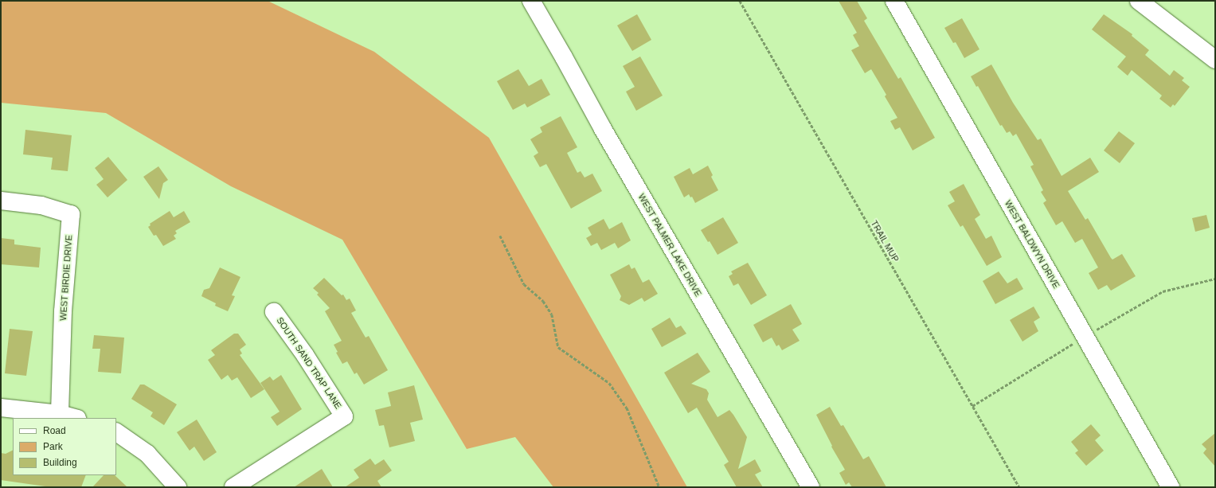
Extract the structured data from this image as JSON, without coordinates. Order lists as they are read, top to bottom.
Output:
{
  "streets": {
    "street": [
      "WEST BALDWYN DRIVE",
      "WEST PALMER LAKE DRIVE",
      "WEST BIRDIE DRIVE",
      "SOUTH SAND TRAP LANE"
    ],
    "path": ["TRAIL MUP"]
  },
  "legend": ["Road", "Park", "Building"]
}
